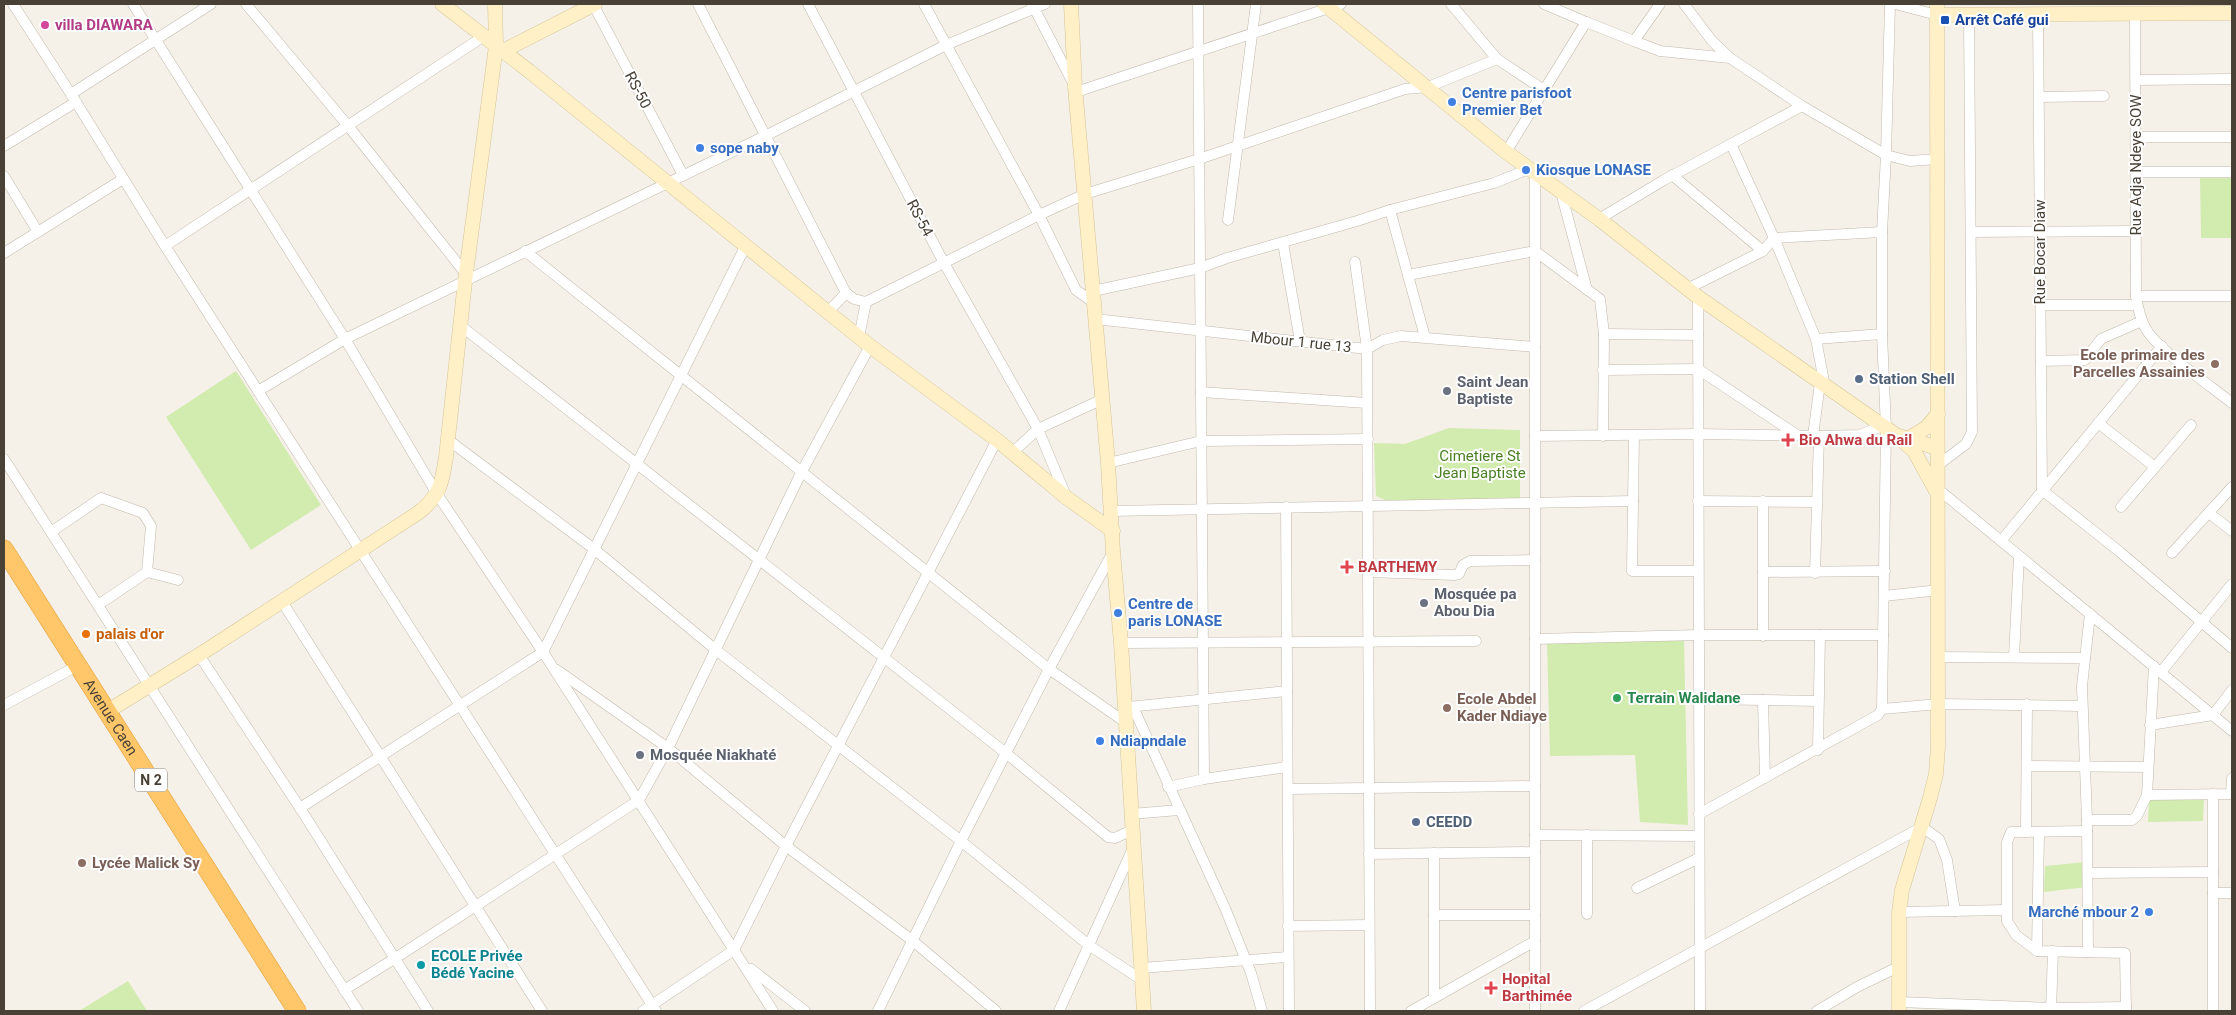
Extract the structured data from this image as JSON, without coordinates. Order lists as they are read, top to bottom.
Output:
{
  "streets": {
    "highway": ["Avenue Caen", "N 2"],
    "street": [
      "RS-50",
      "Rue Adja Ndeye SOW",
      "RS-54",
      "Rue Bocar Diaw",
      "Mbour 1 rue 13"
    ]
  },
  "parks": ["Cimetiere St Jean Baptiste"],
  "places": {
    "transit": ["Arrêt Café gui"],
    "other": [
      "villa DIAWARA",
      "Centre parisfoot Premier Bet",
      "sope naby",
      "Kiosque LONASE",
      "Ecole primaire des Parcelles Assainies",
      "Station Shell",
      "Saint Jean Baptiste",
      "Mosquée pa Abou Dia",
      "Centre de paris LONASE",
      "palais d'or",
      "Terrain Walidane",
      "Ecole Abdel Kader Ndiaye",
      "Ndiapndale",
      "Mosquée Niakhaté",
      "CEEDD",
      "Lycée Malick Sy",
      "Marché mbour 2",
      "ECOLE Privée Bédé Yacine"
    ],
    "health": ["Bio Ahwa du Rail", "BARTHEMY", "Hopital Barthimée"]
  }
}
